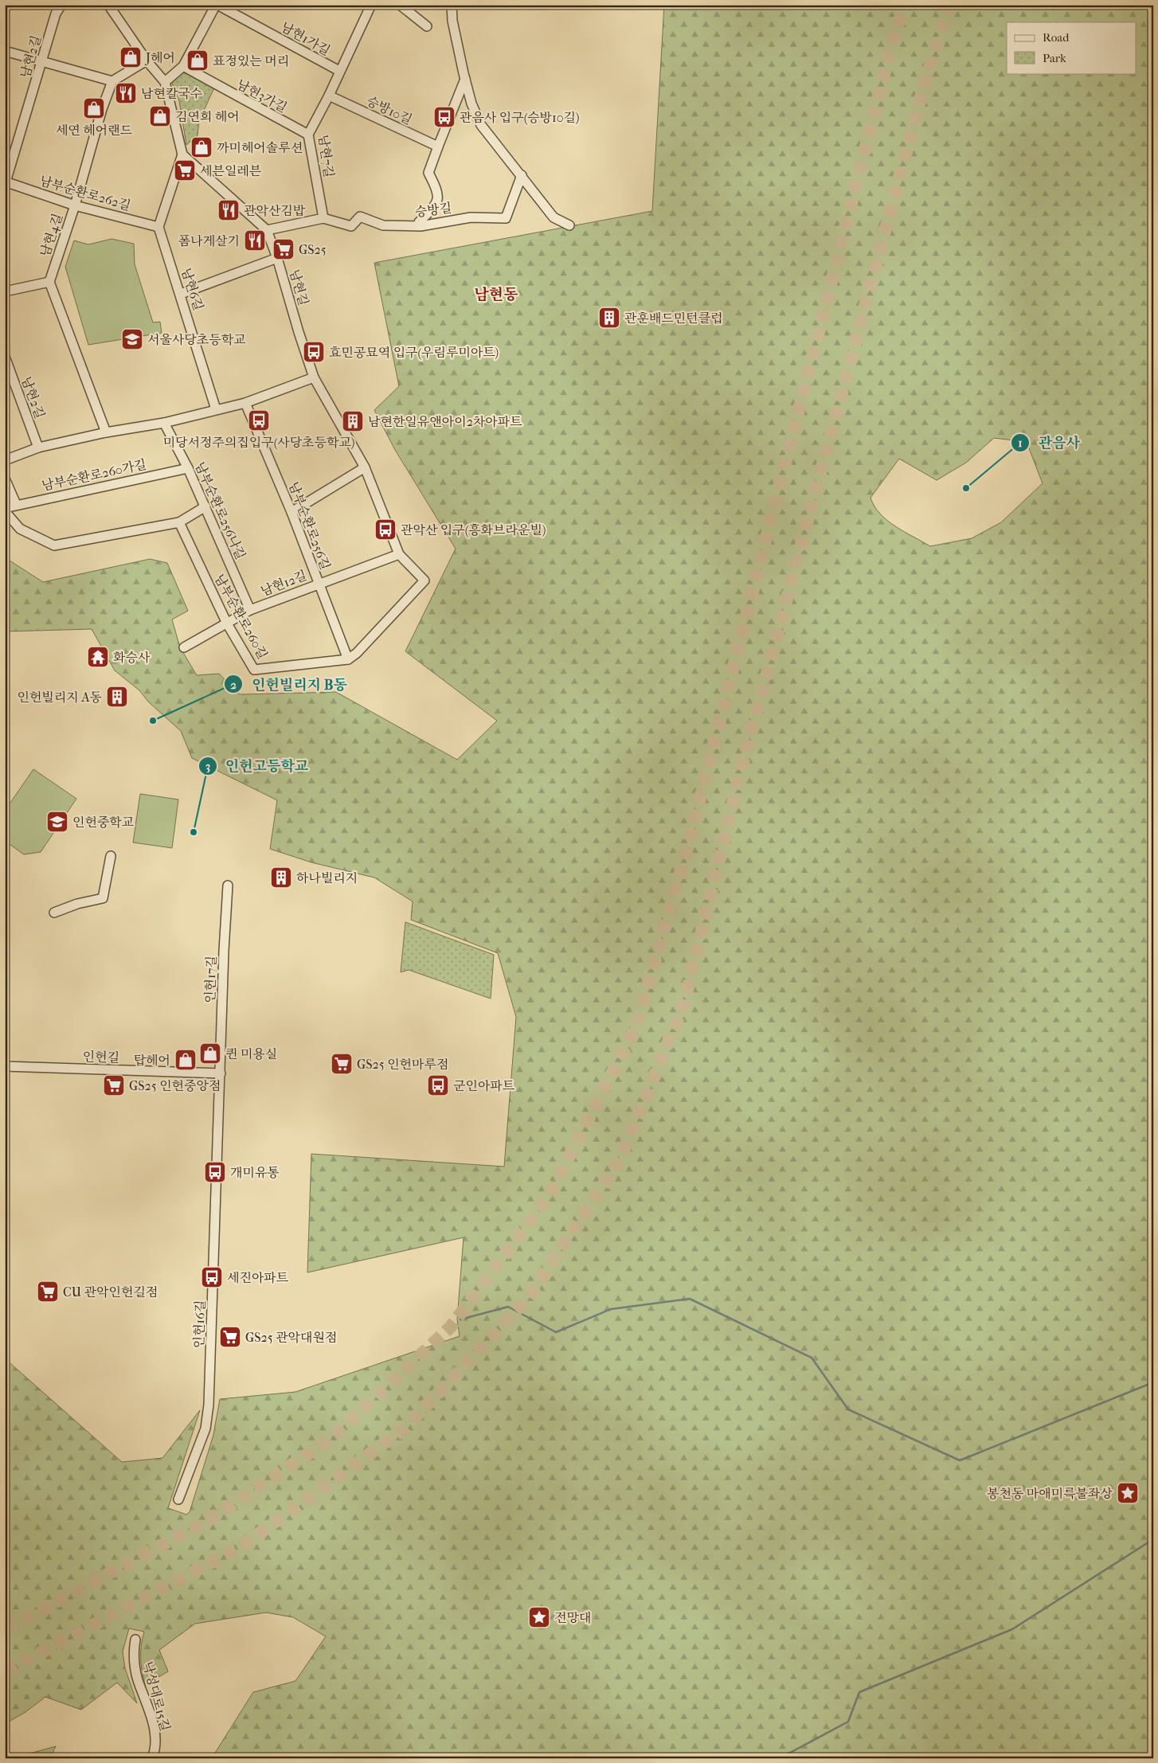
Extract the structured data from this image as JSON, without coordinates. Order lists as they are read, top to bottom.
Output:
{
  "streets": {
    "street": [
      "남현1가길",
      "남현2길",
      "남현3가길",
      "승방10길",
      "남현7길",
      "남부순환로262길",
      "승방길",
      "남현4길",
      "남현길",
      "남현6길",
      "남부순환로260가길",
      "남부순환로256나길",
      "남부순환로256길",
      "남현12길",
      "남부순환로260길",
      "인헌17길",
      "인헌길",
      "인헌16길",
      "낙성대로15길"
    ]
  },
  "crossings": [
    ["남현1가길", "남현7길"],
    ["남현2길", "남부순환로262길"],
    ["남현3가길", "남현7길"],
    ["승방10길", "남현7길"],
    ["남현7길", "승방길"],
    ["남부순환로262길", "남현4길"],
    ["남부순환로262길", "남현6길"],
    ["남현길", "남부순환로256길"],
    ["남현길", "남현12길"],
    ["남현길", "남부순환로260길"],
    ["남부순환로260가길", "남부순환로256나길"],
    ["남부순환로256나길", "남현12길"],
    ["남부순환로256길", "남현12길"],
    ["남부순환로256길", "남부순환로260길"],
    ["남현12길", "남부순환로260길"],
    ["인헌17길", "인헌길"],
    ["인헌17길", "인헌16길"],
    ["인헌길", "인헌16길"]
  ],
  "districts": ["남현동"],
  "places": {
    "shop": [
      "J헤어",
      "표정있는 머리",
      "세연 헤어랜드",
      "김연희 헤어",
      "까미헤어솔루션",
      "퀸 미용실",
      "탑헤어"
    ],
    "restaurant": ["남현칼국수", "관악산김밥", "폼나게살기"],
    "bus stop": [
      "관음사 입구(승방10길)",
      "효민공묘역 입구(우림루미아트)",
      "미당서정주의집입구(사당초등학교)",
      "관악산 입구(흥화브라운빌)",
      "군인아파트",
      "개미유통",
      "세진아파트"
    ],
    "supermarket": [
      "세븐일레븐",
      "GS25",
      "GS25 인헌마루점",
      "GS25 인헌중앙점",
      "CU 관악인헌길점",
      "GS25 관악대원점"
    ],
    "building": [
      "관훈배드민턴클럽",
      "남현한일유앤아이2차아파트",
      "인헌빌리지 A동",
      "하나빌리지"
    ],
    "school or university": ["서울사당초등학교", "인헌중학교"],
    "other": ["관음사", "인헌빌리지 B동", "인헌고등학교"],
    "temple": ["화승사"],
    "place": ["봉천동 마애미륵불좌상", "전망대"]
  },
  "legend": ["Road", "Park"]
}
